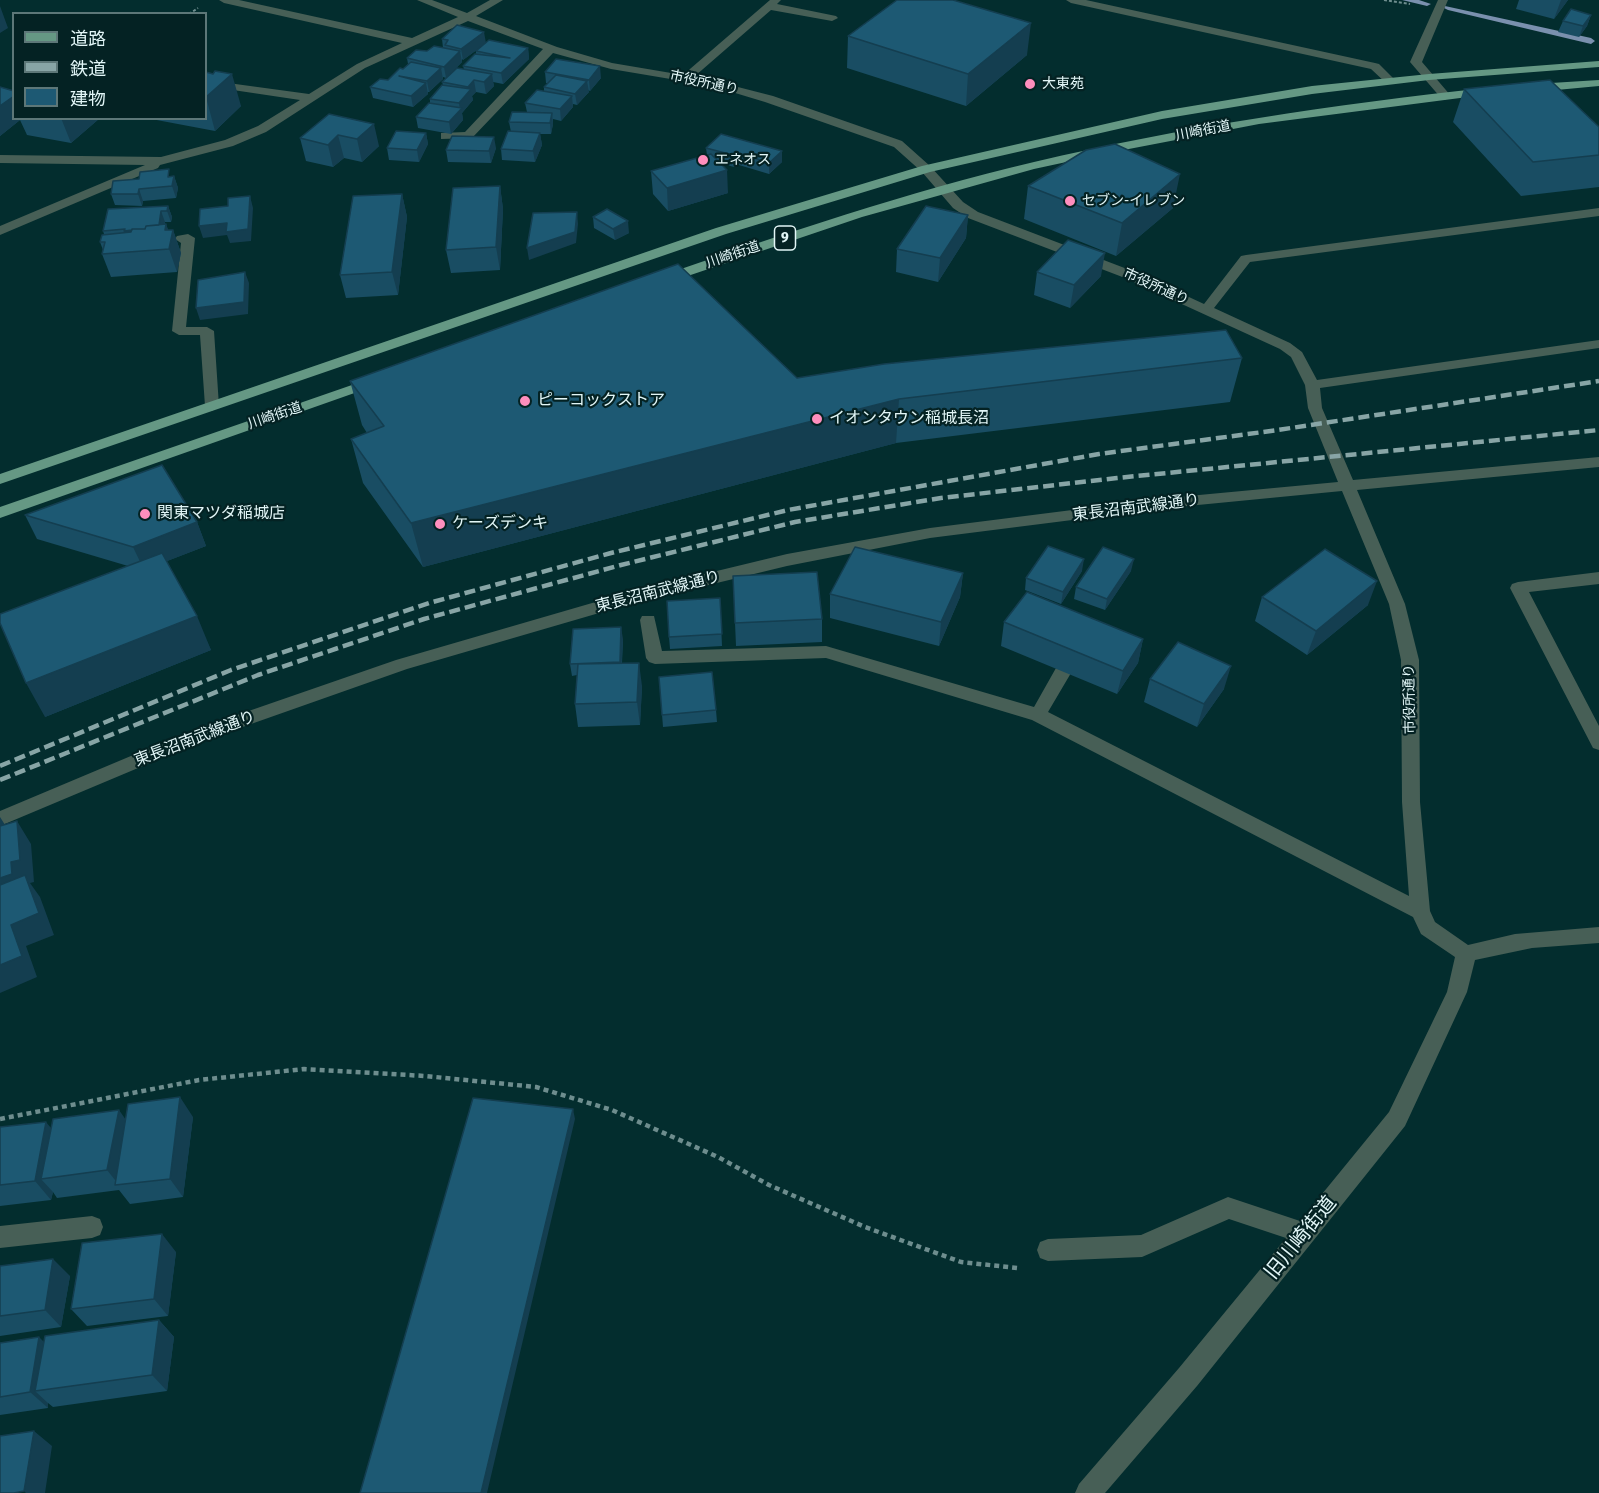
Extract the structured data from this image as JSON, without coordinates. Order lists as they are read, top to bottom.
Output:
{
  "streets": {
    "main road": ["川崎街道", "9"],
    "street": ["市役所通り", "東長沼南武線通り", "旧川崎街道"]
  },
  "crossings": [
    ["市役所通り", "川崎街道"],
    ["市役所通り", "東長沼南武線通り"]
  ],
  "places": [
    "大東苑",
    "エネオス",
    "セブン-イレブン",
    "ピーコックストア",
    "イオンタウン稲城長沼",
    "関東マツダ稲城店",
    "ケーズデンキ"
  ],
  "legend": ["道路", "鉄道", "建物"]
}
